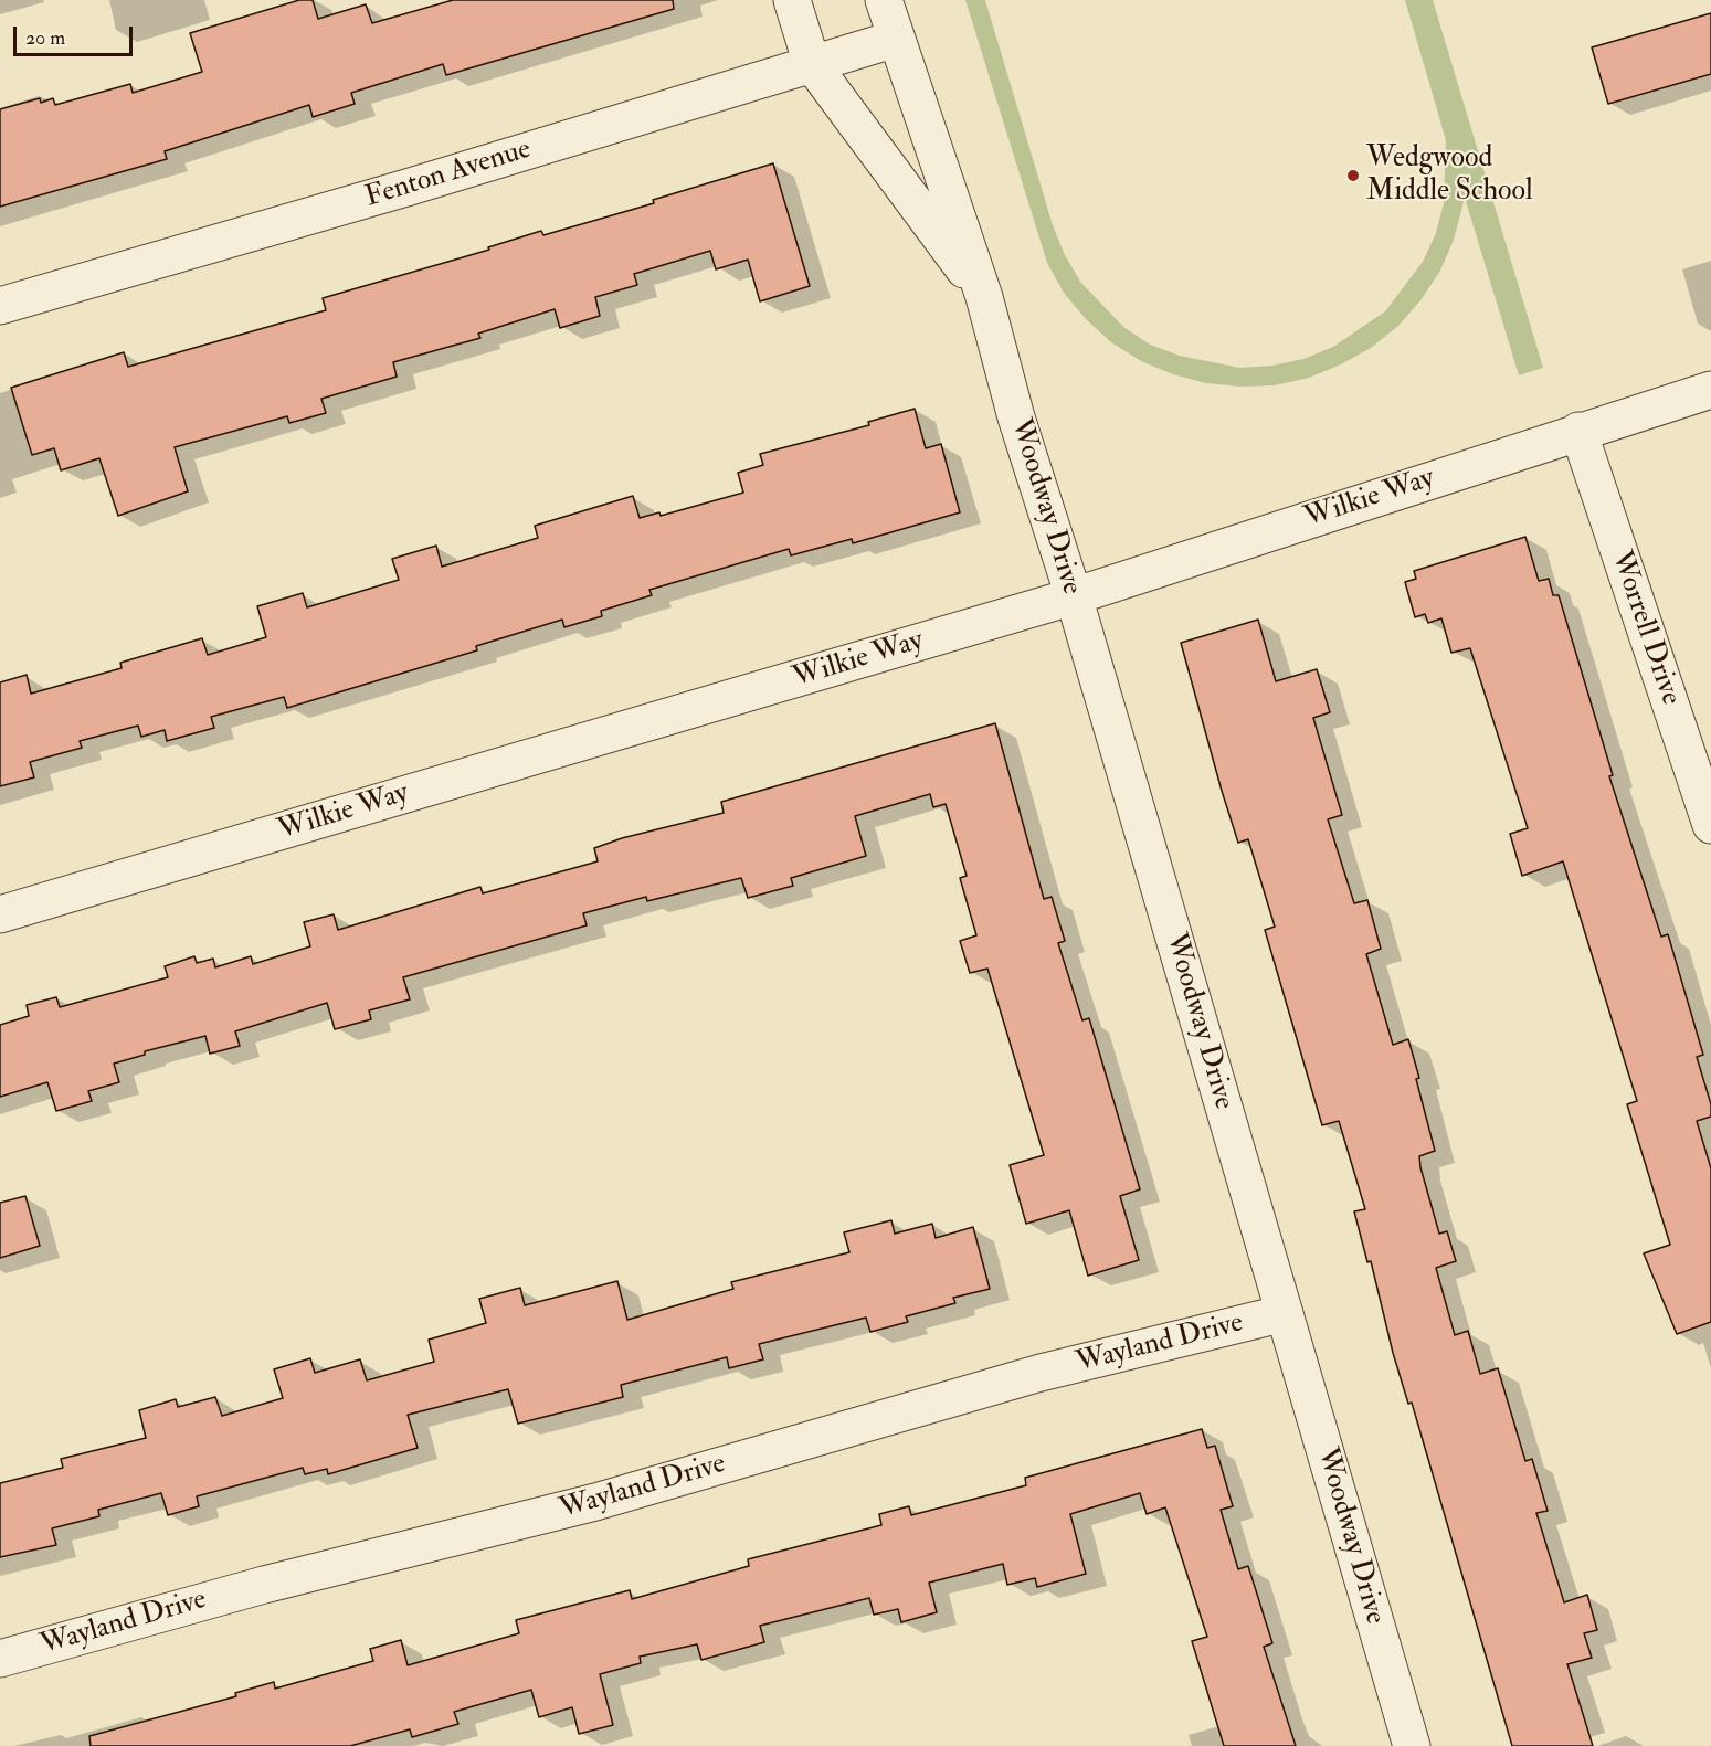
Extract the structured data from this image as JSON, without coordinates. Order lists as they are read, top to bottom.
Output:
{
  "streets": {
    "street": [
      "Fenton Avenue",
      "Wilkie Way",
      "Woodway Drive",
      "Worrell Drive",
      "Wayland Drive"
    ]
  },
  "crossings": [
    ["Fenton Avenue", "Woodway Drive"],
    ["Wilkie Way", "Woodway Drive"],
    ["Wilkie Way", "Worrell Drive"],
    ["Woodway Drive", "Wayland Drive"]
  ],
  "places": ["Wedgwood Middle School"],
  "scale_bar": "20 m"
}
